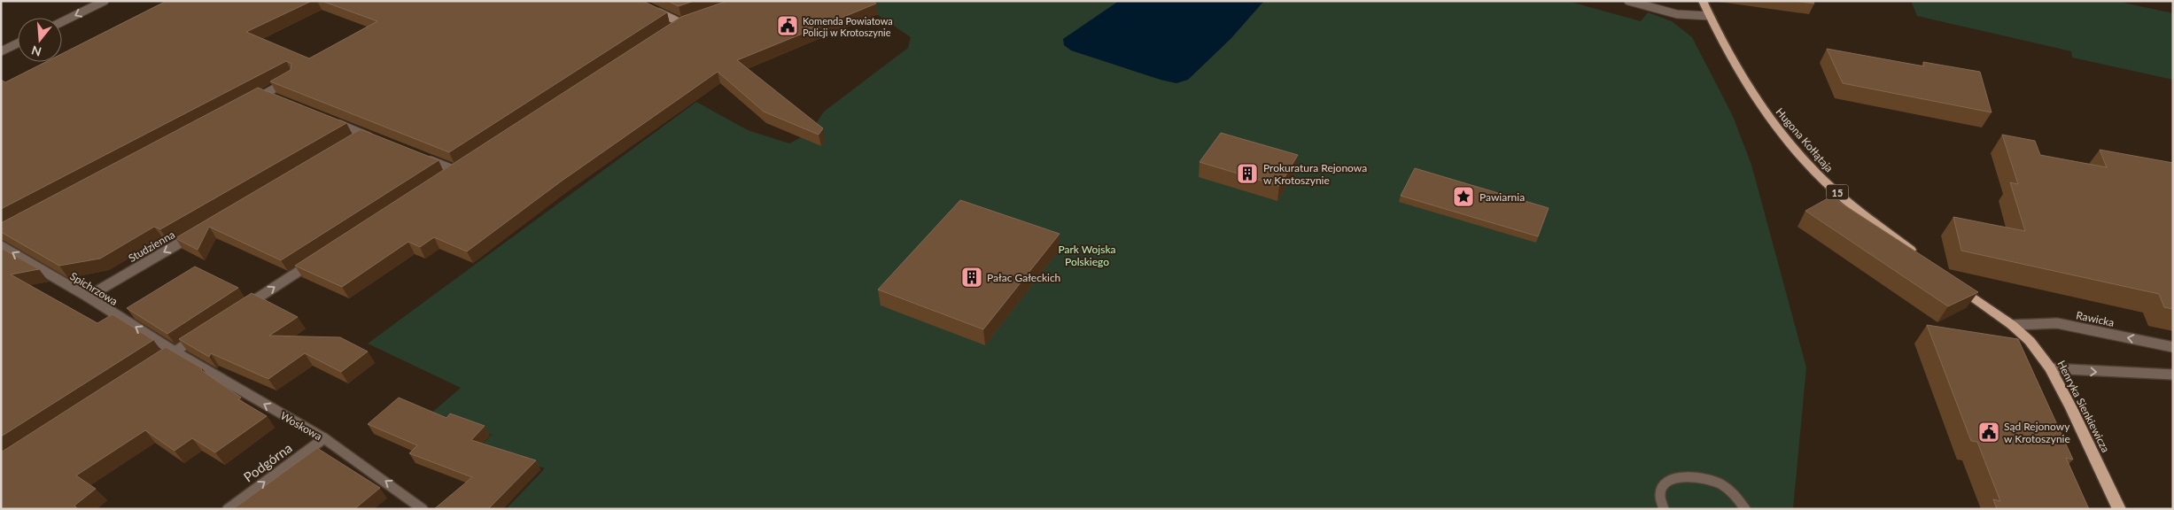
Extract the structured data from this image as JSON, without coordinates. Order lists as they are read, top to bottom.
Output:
{
  "streets": {
    "main road": ["Hugona Kołłątaja", "15", "Henryka Sienkiewicza"],
    "street": [
      "Studzienna",
      "Spichrzowa",
      "Rawicka",
      "Woskowa",
      "Podgórna"
    ]
  },
  "crossings": [
    ["Studzienna", "Spichrzowa"],
    ["Spichrzowa", "Woskowa"],
    ["Rawicka", "Henryka Sienkiewicza"],
    ["Woskowa", "Podgórna"]
  ],
  "one_way": [
    "Studzienna",
    "Spichrzowa",
    "Woskowa",
    "Podgórna"
  ],
  "parks": ["Park Wojska Polskiego"],
  "places": {
    "public building": ["Komenda Powiatowa Policji w Krotoszynie", "Sąd Rejonowy w Krotoszynie"],
    "building": ["Prokuratura Rejonowa w Krotoszynie", "Pałac Gałeckich"],
    "place": ["Pawiarnia"]
  },
  "north": "bottom"
}
